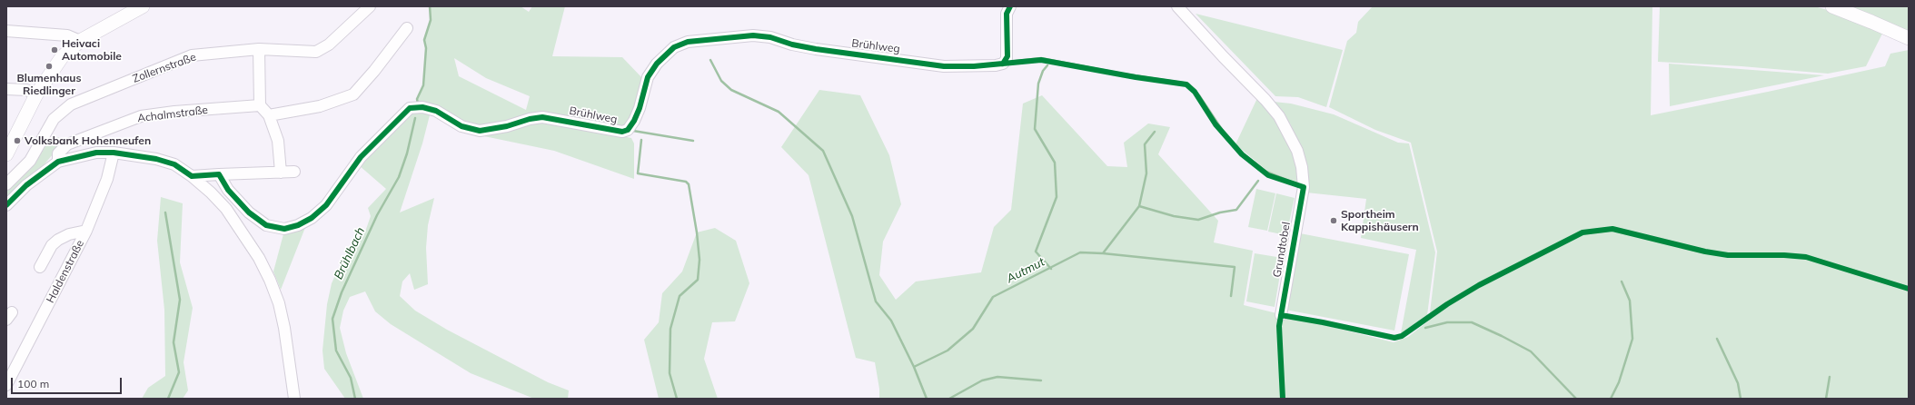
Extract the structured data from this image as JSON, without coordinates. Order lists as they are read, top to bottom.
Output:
{
  "streets": {
    "street": [
      "Brühlweg",
      "Zollernstraße",
      "Achalmstraße",
      "Grundtobel",
      "Haldenstraße"
    ]
  },
  "water": ["Brühlbach", "Autmut"],
  "places": [
    "Heivaci Automobile",
    "Blumenhaus Riedlinger",
    "Volksbank Hohenneufen",
    "Sportheim Kappishäusern"
  ],
  "scale_bar": "100 m"
}
